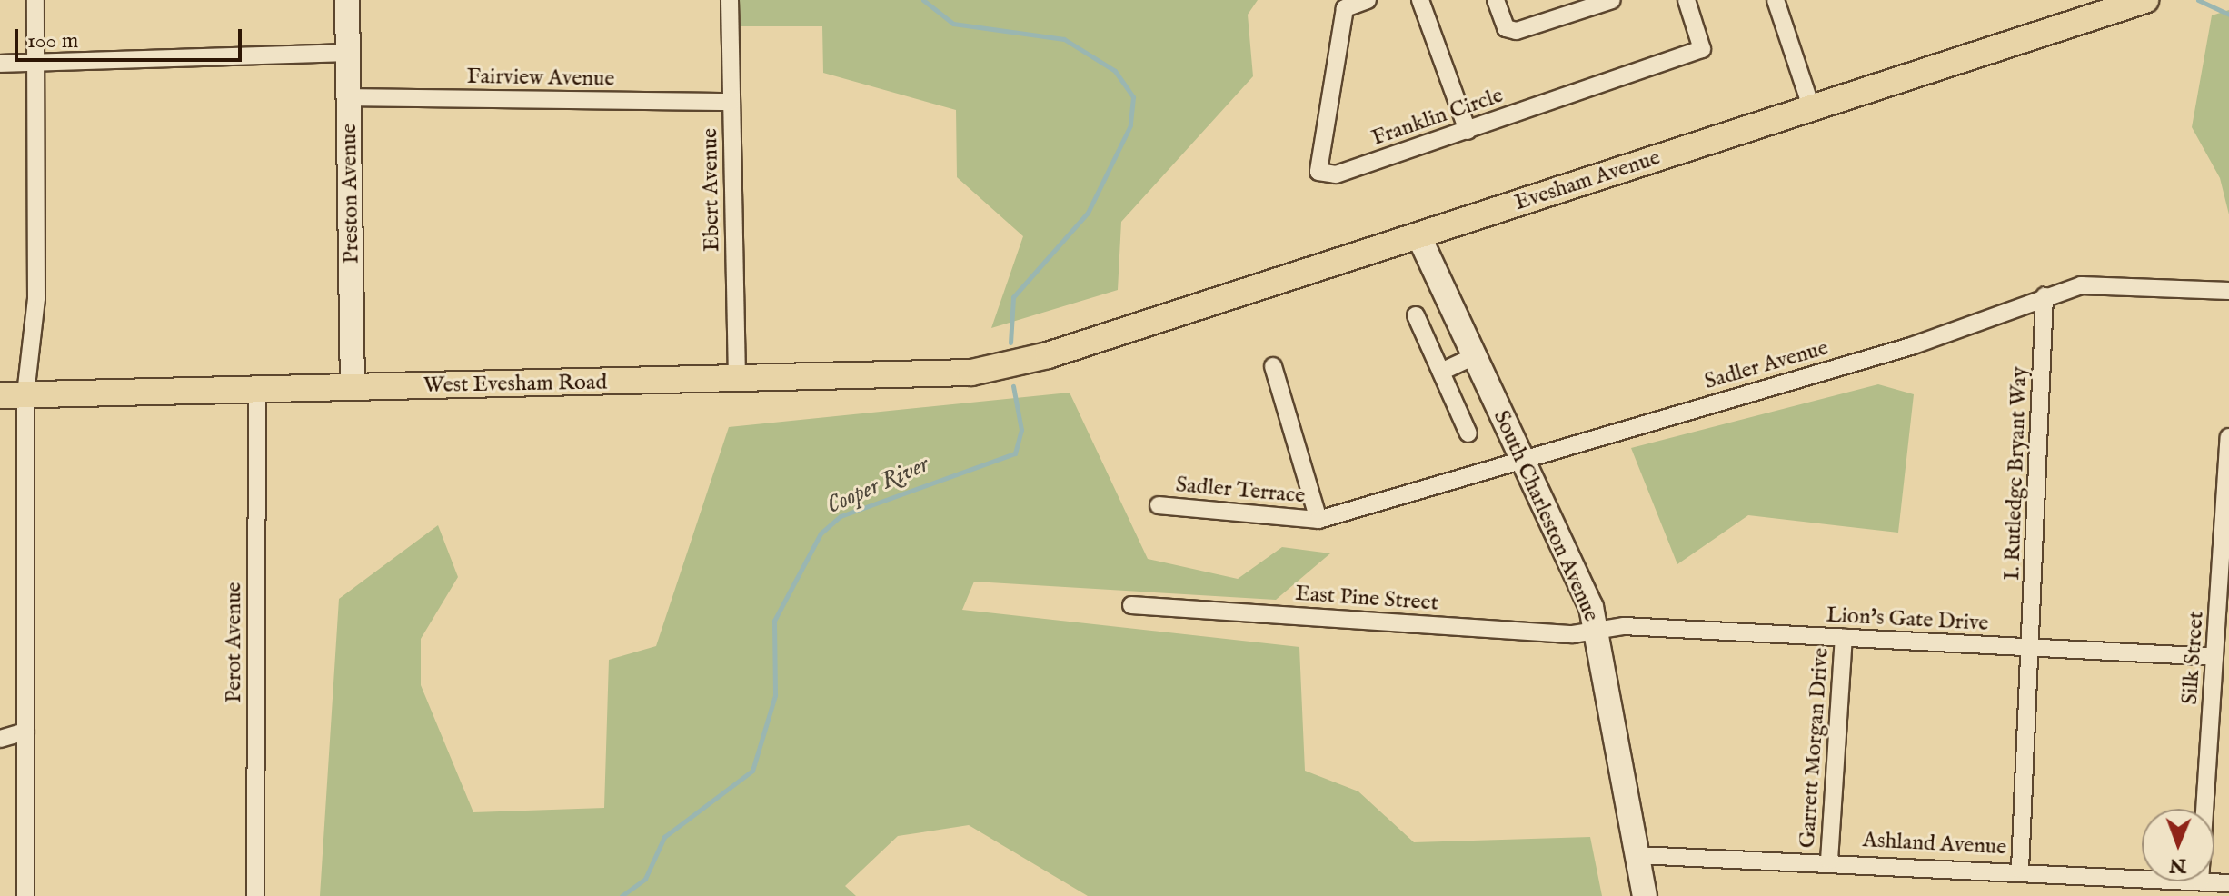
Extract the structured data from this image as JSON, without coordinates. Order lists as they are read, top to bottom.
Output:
{
  "streets": {
    "main road": ["Evesham Avenue", "West Evesham Road"],
    "street": [
      "Fairview Avenue",
      "Franklin Circle",
      "Ebert Avenue",
      "Preston Avenue",
      "Sadler Avenue",
      "I. Rutledge Bryant Way",
      "Sadler Terrace",
      "South Charleston Avenue",
      "East Pine Street",
      "Lion's Gate Drive",
      "Perot Avenue",
      "Silk Street",
      "Garrett Morgan Drive",
      "Ashland Avenue"
    ]
  },
  "crossings": [
    ["Fairview Avenue", "Ebert Avenue"],
    ["Fairview Avenue", "Preston Avenue"],
    ["Evesham Avenue", "West Evesham Road"],
    ["Evesham Avenue", "South Charleston Avenue"],
    ["Ebert Avenue", "West Evesham Road"],
    ["Preston Avenue", "West Evesham Road"],
    ["Sadler Avenue", "I. Rutledge Bryant Way"],
    ["Sadler Avenue", "Sadler Terrace"],
    ["Sadler Avenue", "South Charleston Avenue"],
    ["West Evesham Road", "Perot Avenue"],
    ["I. Rutledge Bryant Way", "Lion's Gate Drive"],
    ["I. Rutledge Bryant Way", "Ashland Avenue"],
    ["South Charleston Avenue", "East Pine Street"],
    ["South Charleston Avenue", "Lion's Gate Drive"],
    ["South Charleston Avenue", "Ashland Avenue"],
    ["East Pine Street", "Lion's Gate Drive"],
    ["Lion's Gate Drive", "Silk Street"],
    ["Lion's Gate Drive", "Garrett Morgan Drive"],
    ["Garrett Morgan Drive", "Ashland Avenue"]
  ],
  "water": ["Cooper River"],
  "scale_bar": "100 m",
  "north": "bottom"
}
